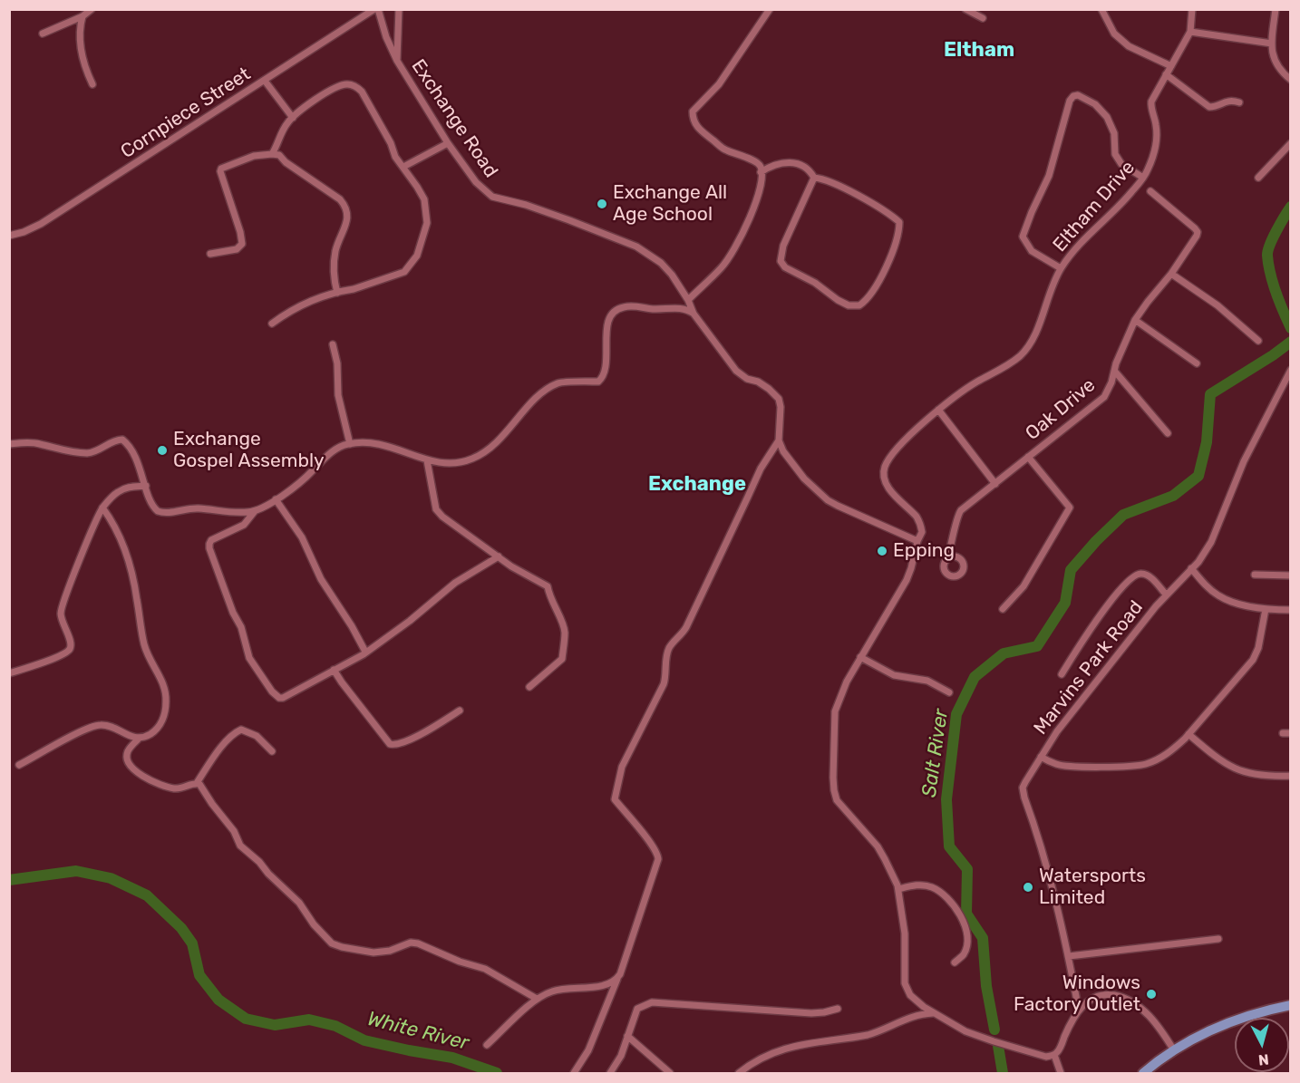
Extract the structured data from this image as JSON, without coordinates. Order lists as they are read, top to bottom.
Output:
{
  "streets": {
    "street": [
      "Cornpiece Street",
      "Exchange Road",
      "Eltham Drive",
      "Oak Drive",
      "Marvins Park Road"
    ]
  },
  "crossings": [
    ["Cornpiece Street", "Exchange Road"]
  ],
  "districts": ["Eltham", "Exchange"],
  "water": ["Salt River", "White River"],
  "places": [
    "Exchange All Age School",
    "Exchange Gospel Assembly",
    "Epping",
    "Watersports Limited",
    "Windows Factory Outlet"
  ],
  "north": "bottom"
}
